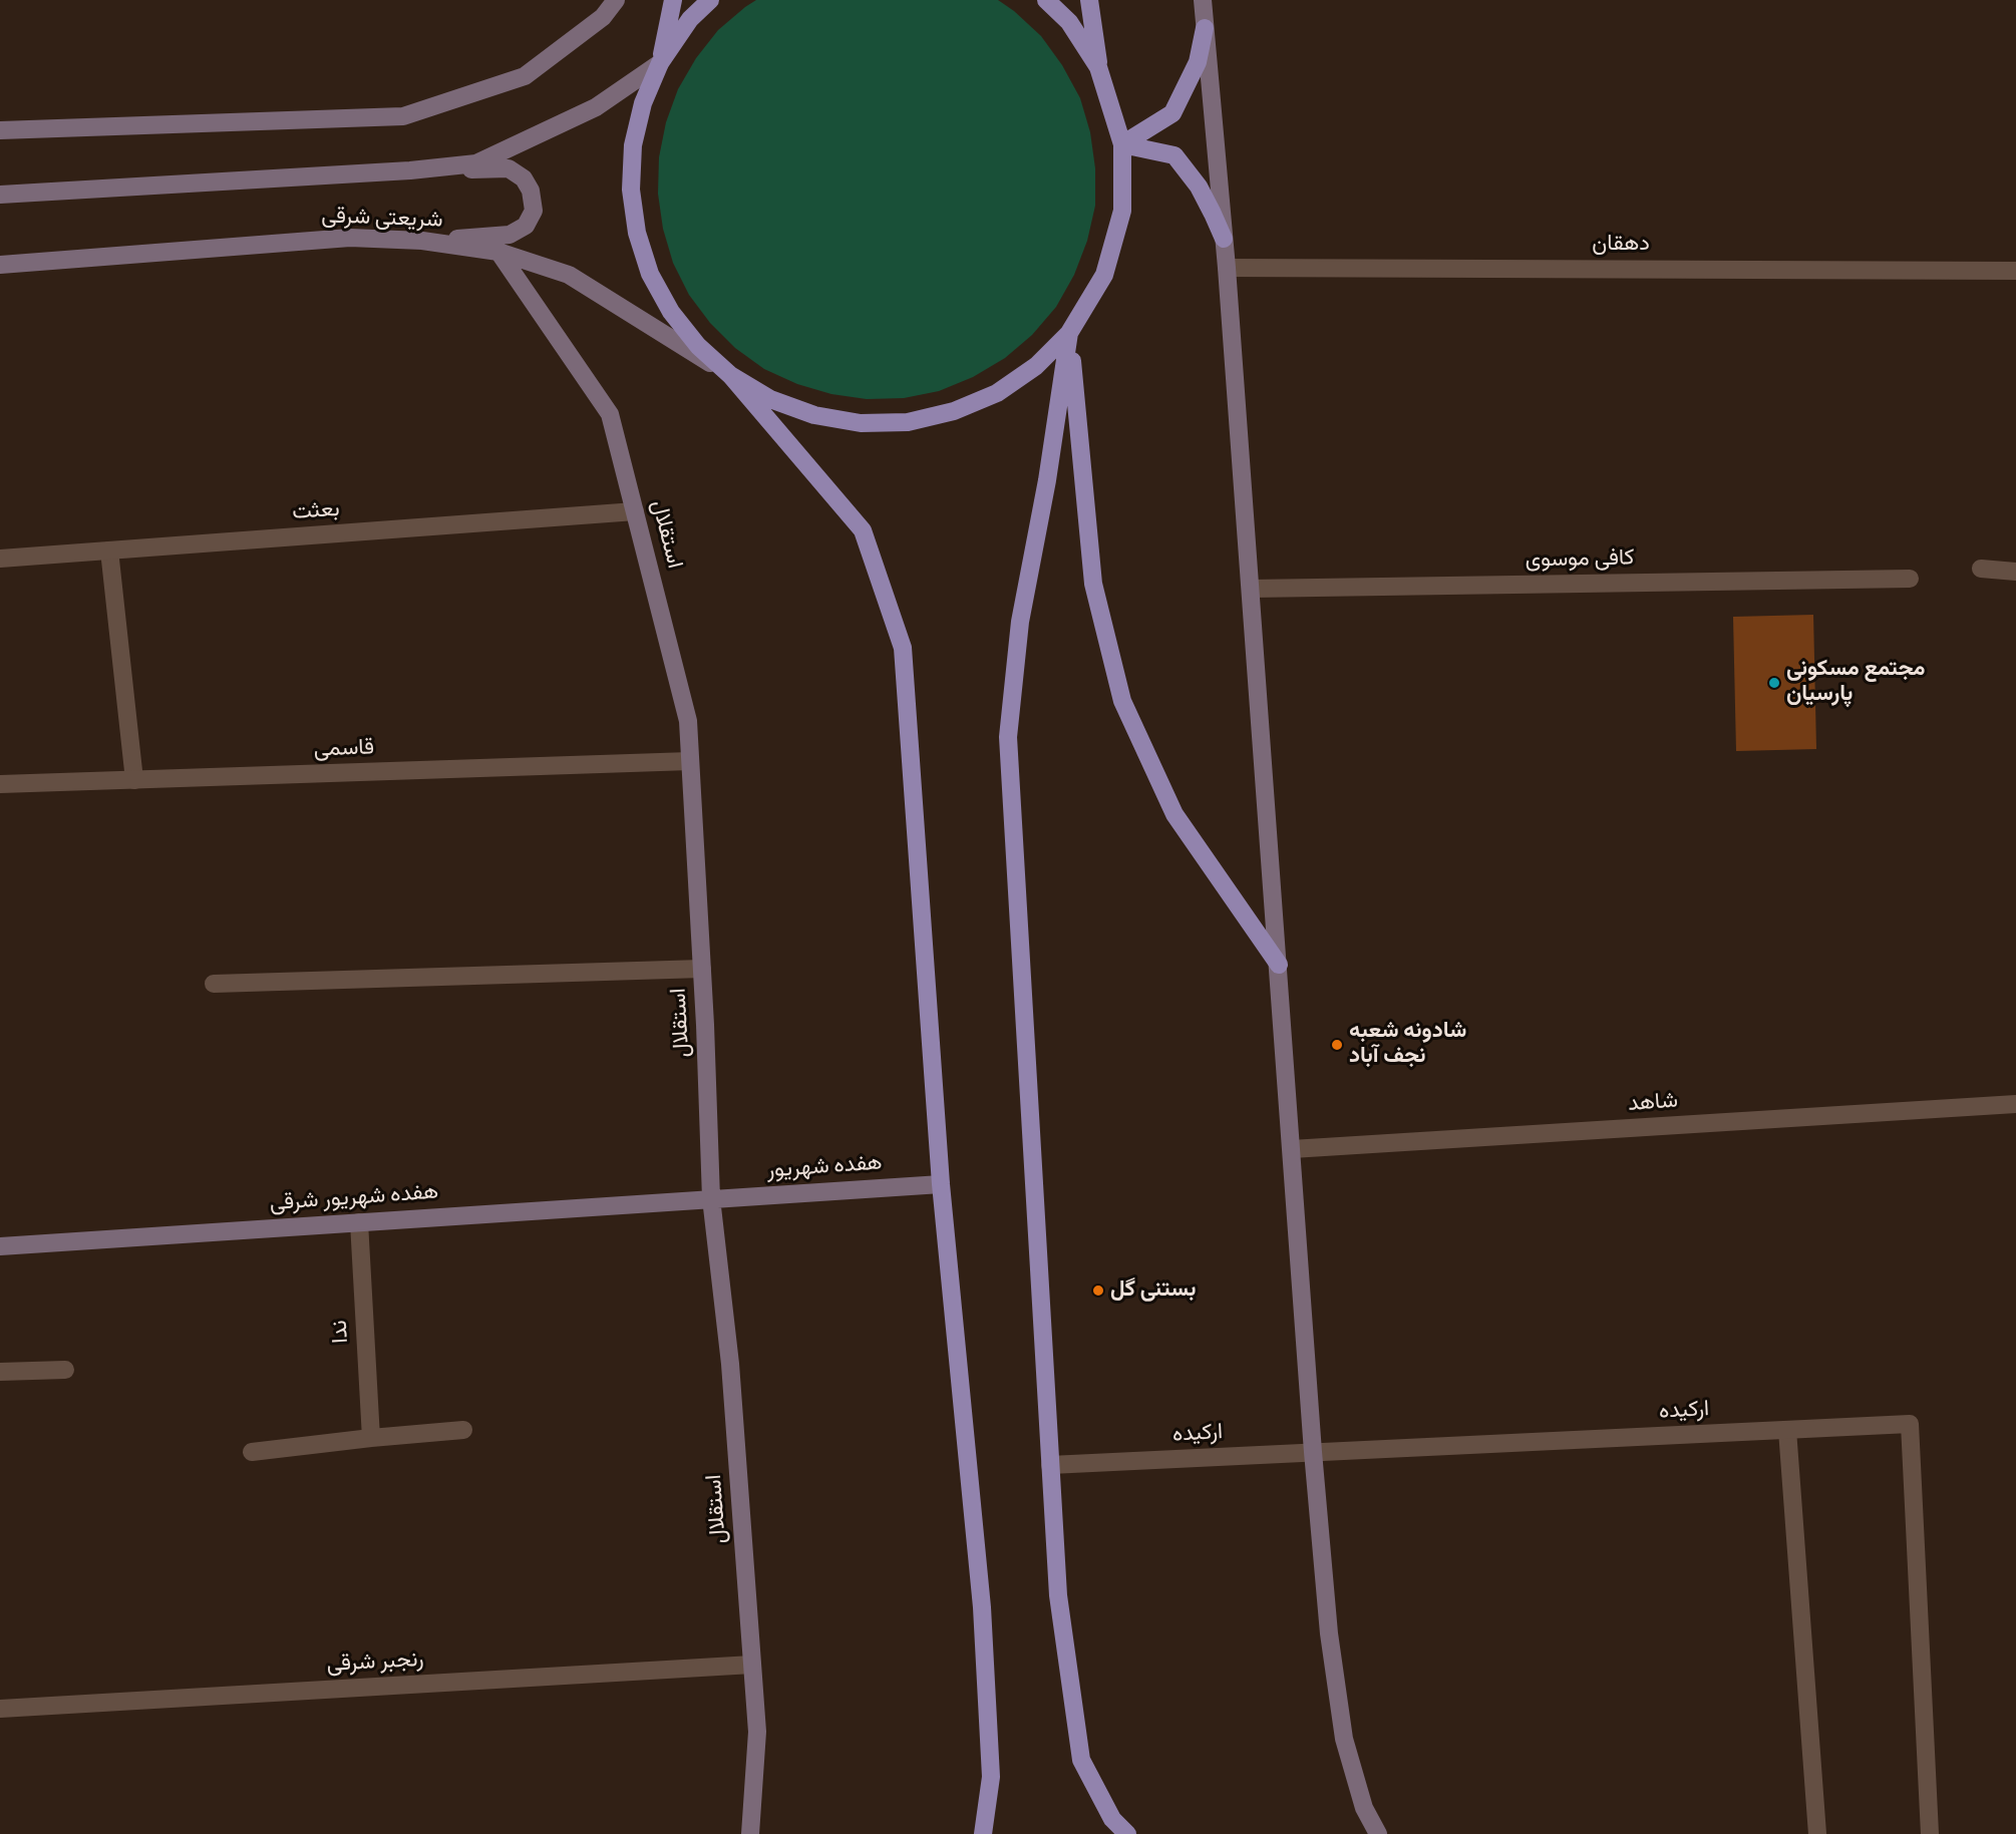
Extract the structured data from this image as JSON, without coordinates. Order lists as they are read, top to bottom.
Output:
{
  "streets": {
    "street": [
      "شریعتی شرقی",
      "دهقان",
      "بعثت",
      "استقلال",
      "کافی موسوی",
      "قاسمی",
      "شاهد",
      "هفده شهریور",
      "هفده شهریور شرقی",
      "ندا",
      "ارکیده",
      "رنجبر شرقی"
    ]
  },
  "crossings": [
    ["شریعتی شرقی", "استقلال"],
    ["بعثت", "استقلال"],
    ["استقلال", "قاسمی"],
    ["استقلال", "هفده شهریور"],
    ["استقلال", "هفده شهریور شرقی"],
    ["استقلال", "رنجبر شرقی"],
    ["هفده شهریور", "هفده شهریور شرقی"],
    ["هفده شهریور شرقی", "ندا"]
  ],
  "places": ["مجتمع مسکونی پارسیان", "شادونه شعبه نجف آباد", "بستنی گل"]
}
